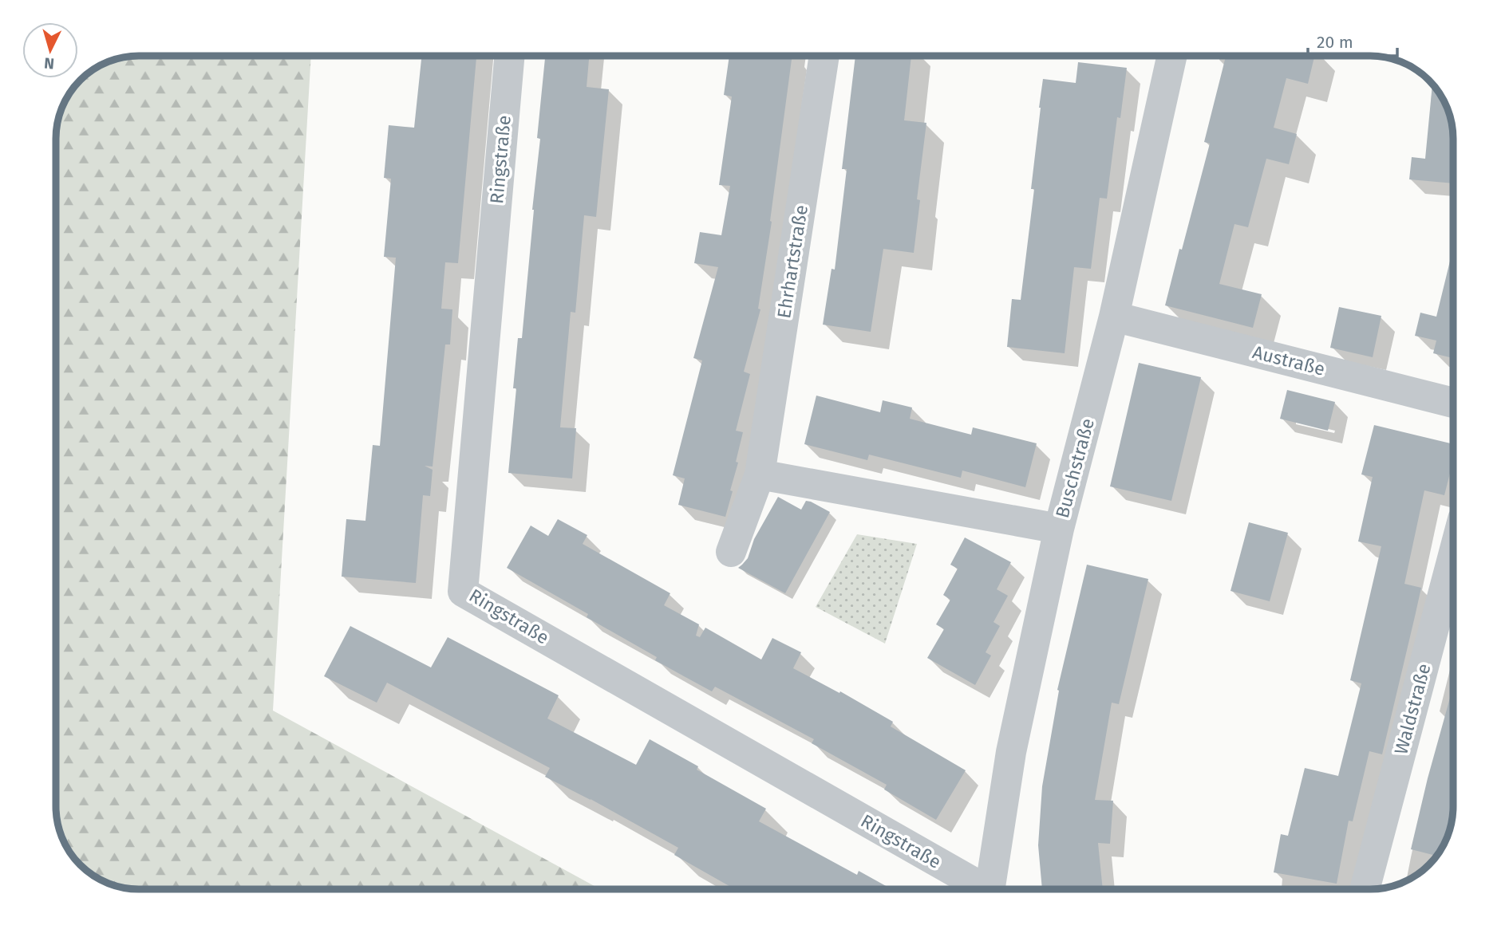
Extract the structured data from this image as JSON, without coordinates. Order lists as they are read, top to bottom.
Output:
{
  "streets": {
    "street": [
      "Ringstraße",
      "Ehrhartstraße",
      "Austraße",
      "Buschstraße",
      "Waldstraße"
    ]
  },
  "crossings": [
    ["Austraße", "Buschstraße"]
  ],
  "scale_bar": "20 m",
  "north": "bottom"
}
